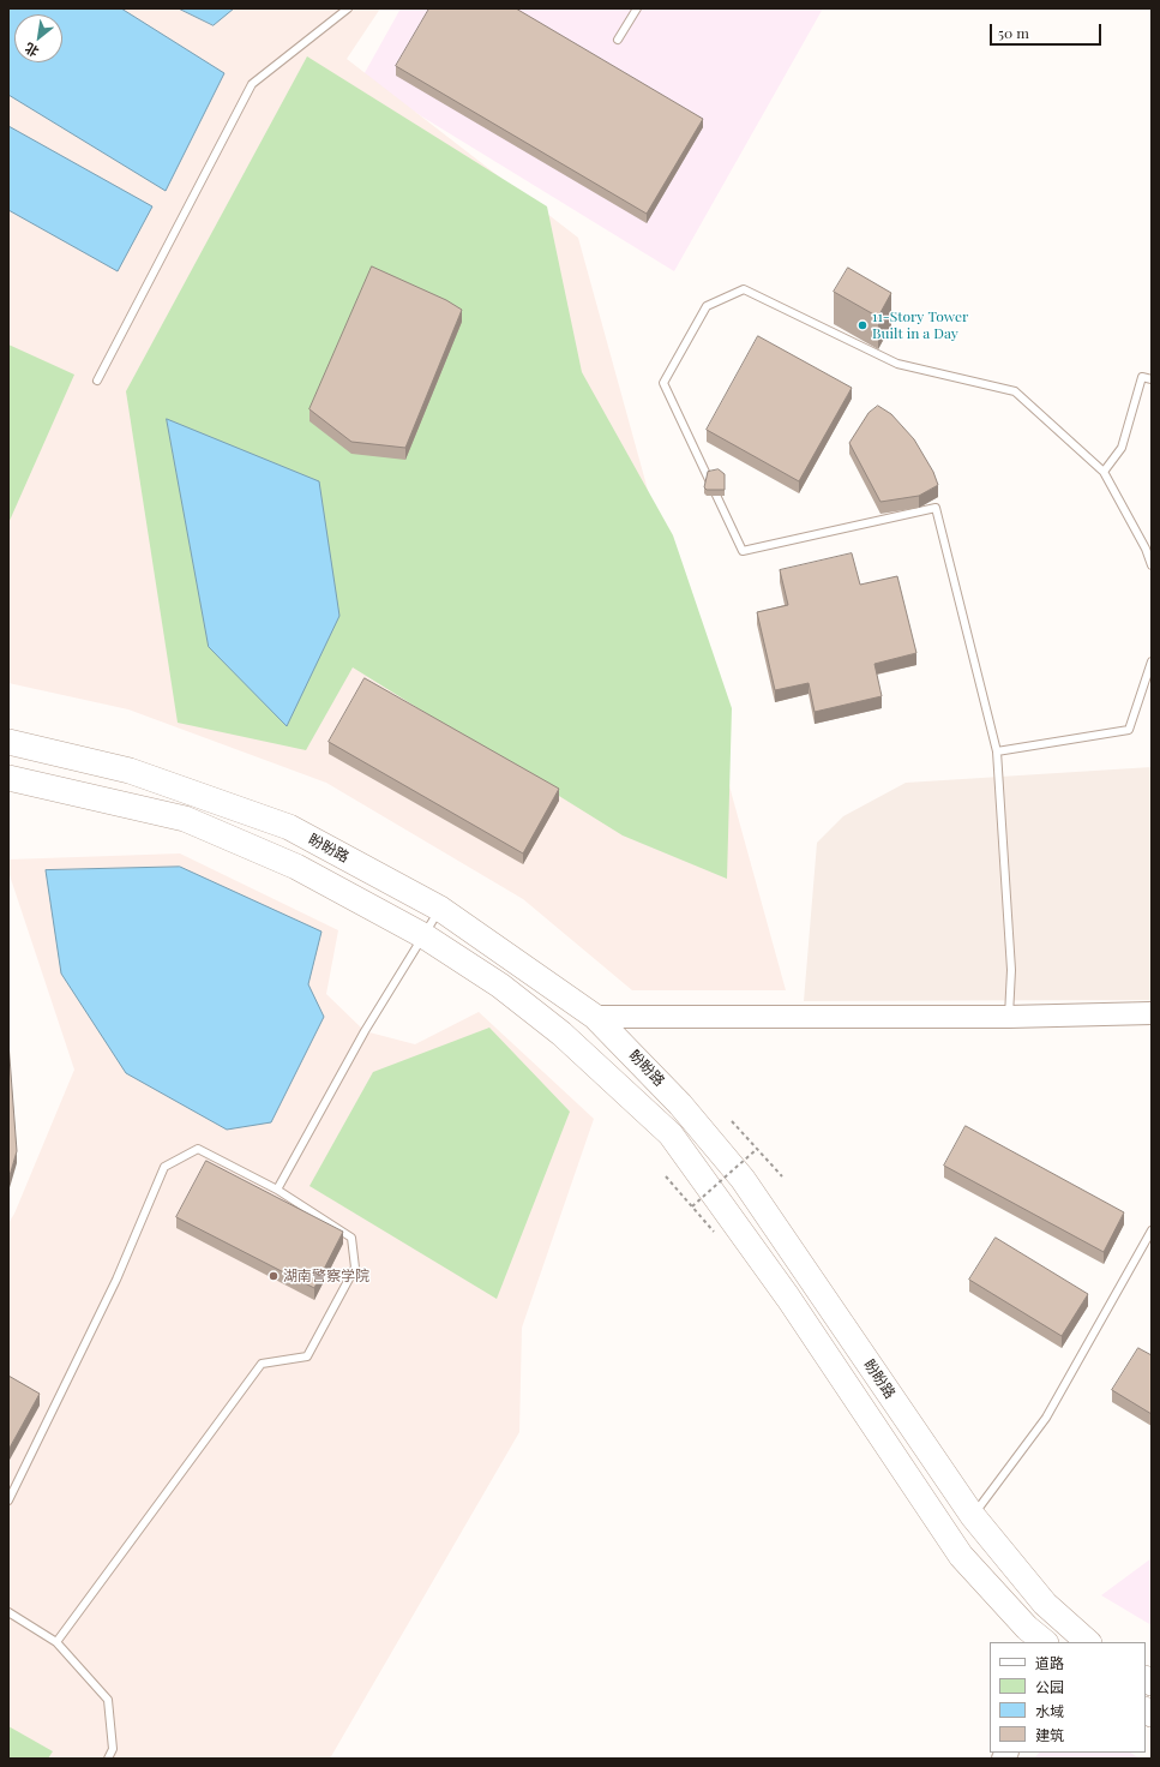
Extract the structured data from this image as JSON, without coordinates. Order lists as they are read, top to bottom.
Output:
{
  "streets": {
    "main road": ["盼盼路"]
  },
  "places": ["11-Story Tower Built in a Day", "湖南警察学院"],
  "legend": [
    "道路",
    "公园",
    "水域",
    "建筑"
  ],
  "scale_bar": "50 m",
  "north": "bottom left"
}
